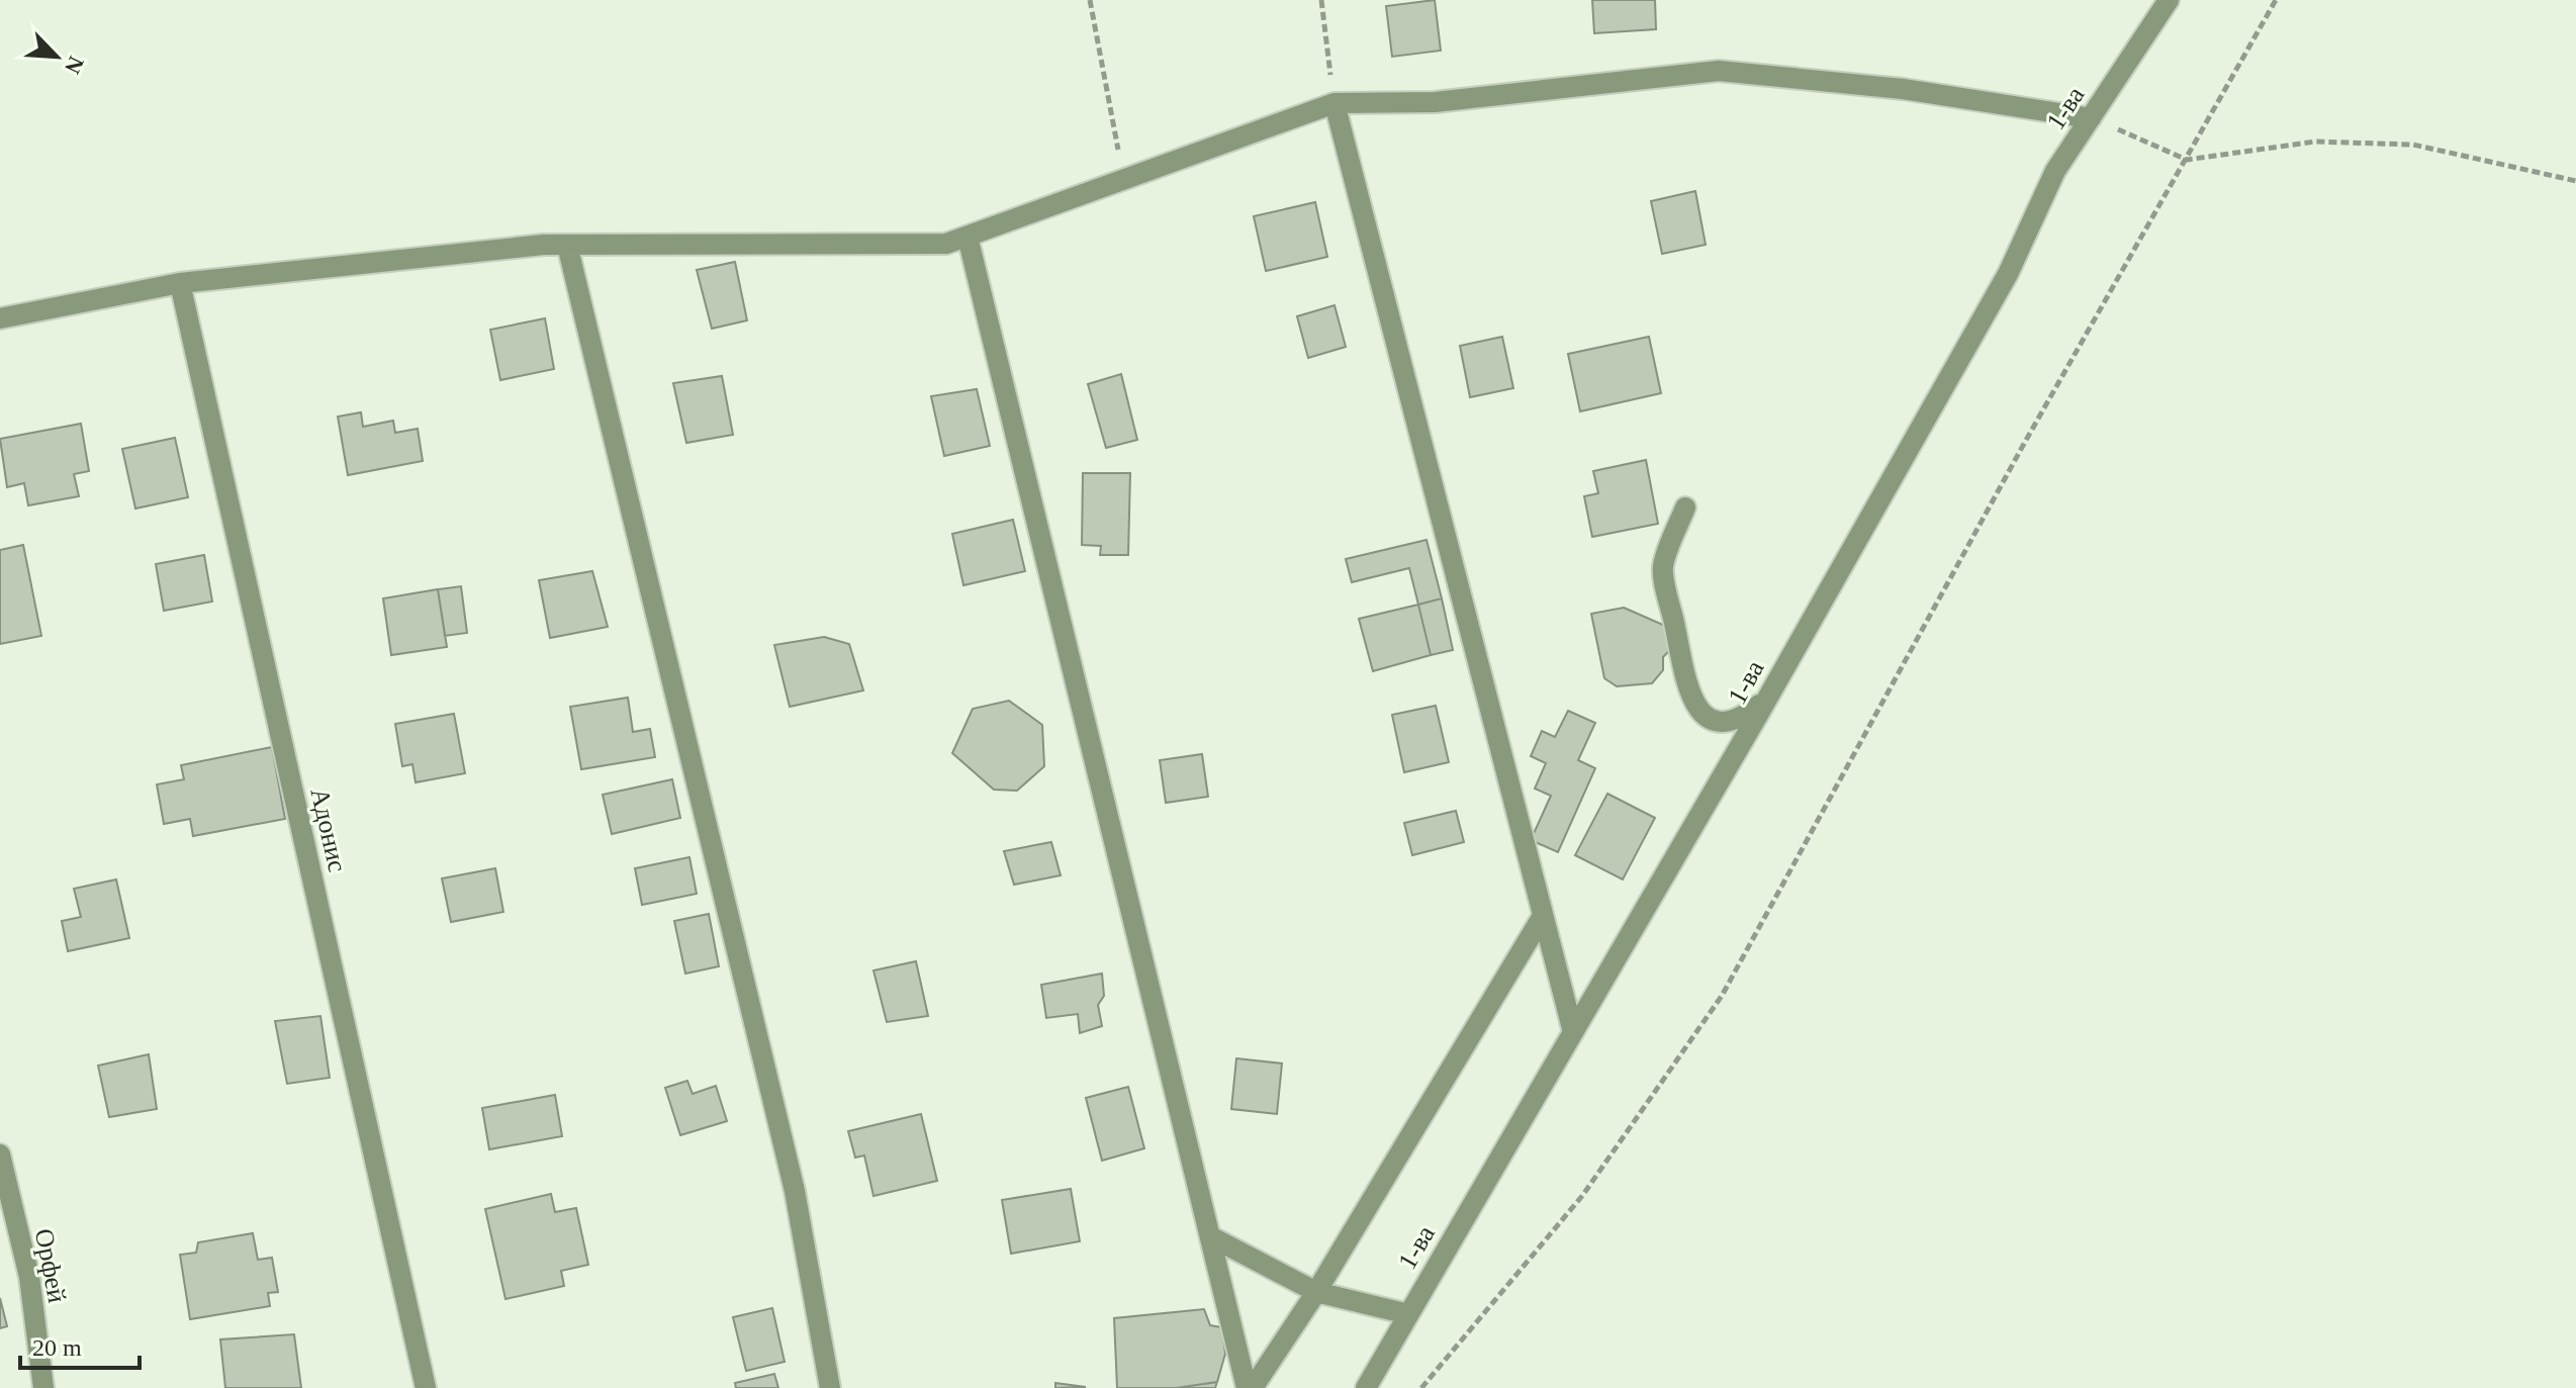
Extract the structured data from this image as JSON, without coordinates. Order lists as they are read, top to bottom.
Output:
{
  "streets": {
    "street": ["1-ва", "Адонис", "Орфей"]
  },
  "scale_bar": "20 m",
  "north": "bottom right"
}
